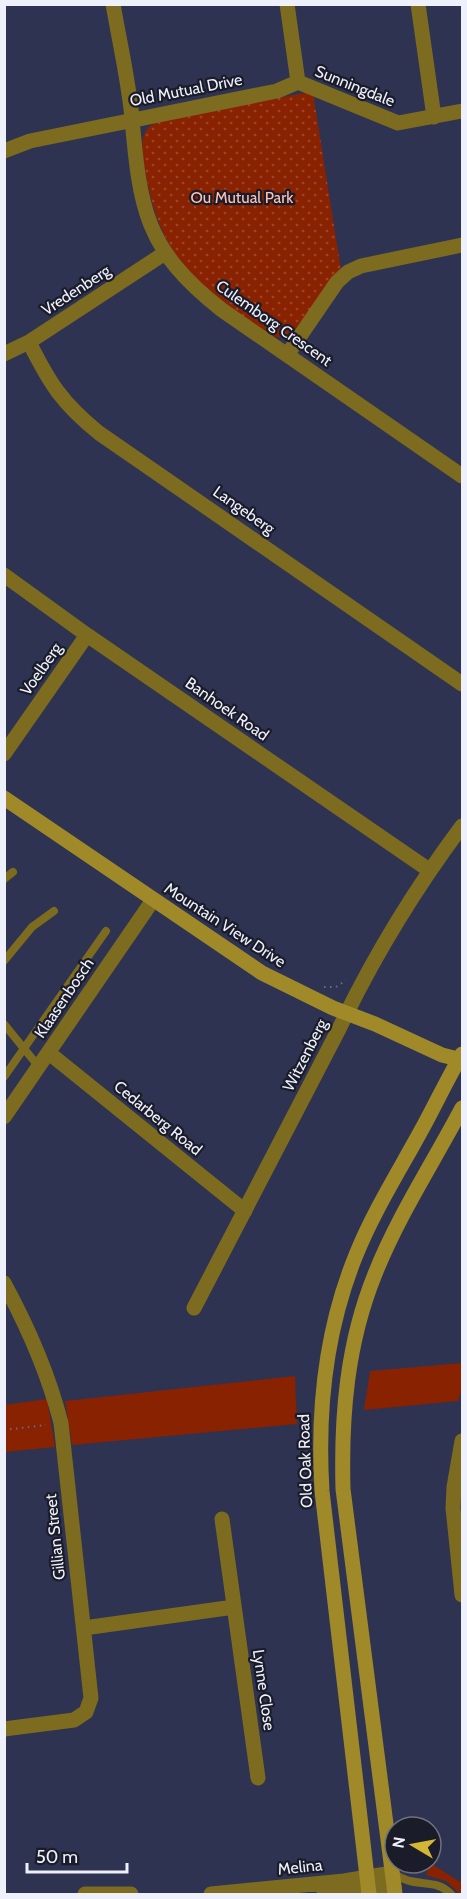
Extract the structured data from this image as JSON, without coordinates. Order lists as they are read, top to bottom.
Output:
{
  "streets": {
    "main road": ["Mountain View Drive", "Old Oak Road"],
    "street": [
      "Sunningdale",
      "Old Mutual Drive",
      "Vredenberg",
      "Culemborg Crescent",
      "Langeberg",
      "Voelberg",
      "Banhoek Road",
      "Klaasenbosch",
      "Witzenberg",
      "Cedarberg Road",
      "Gillian Street",
      "Lynne Close",
      "Melina"
    ]
  },
  "crossings": [
    ["Sunningdale", "Old Mutual Drive"],
    ["Old Mutual Drive", "Culemborg Crescent"],
    ["Vredenberg", "Culemborg Crescent"],
    ["Vredenberg", "Langeberg"],
    ["Voelberg", "Banhoek Road"],
    ["Banhoek Road", "Witzenberg"],
    ["Mountain View Drive", "Klaasenbosch"],
    ["Mountain View Drive", "Witzenberg"],
    ["Mountain View Drive", "Old Oak Road"],
    ["Klaasenbosch", "Cedarberg Road"],
    ["Witzenberg", "Cedarberg Road"],
    ["Old Oak Road", "Melina"]
  ],
  "parks": ["Ou Mutual Park"],
  "scale_bar": "50 m",
  "north": "left"
}
